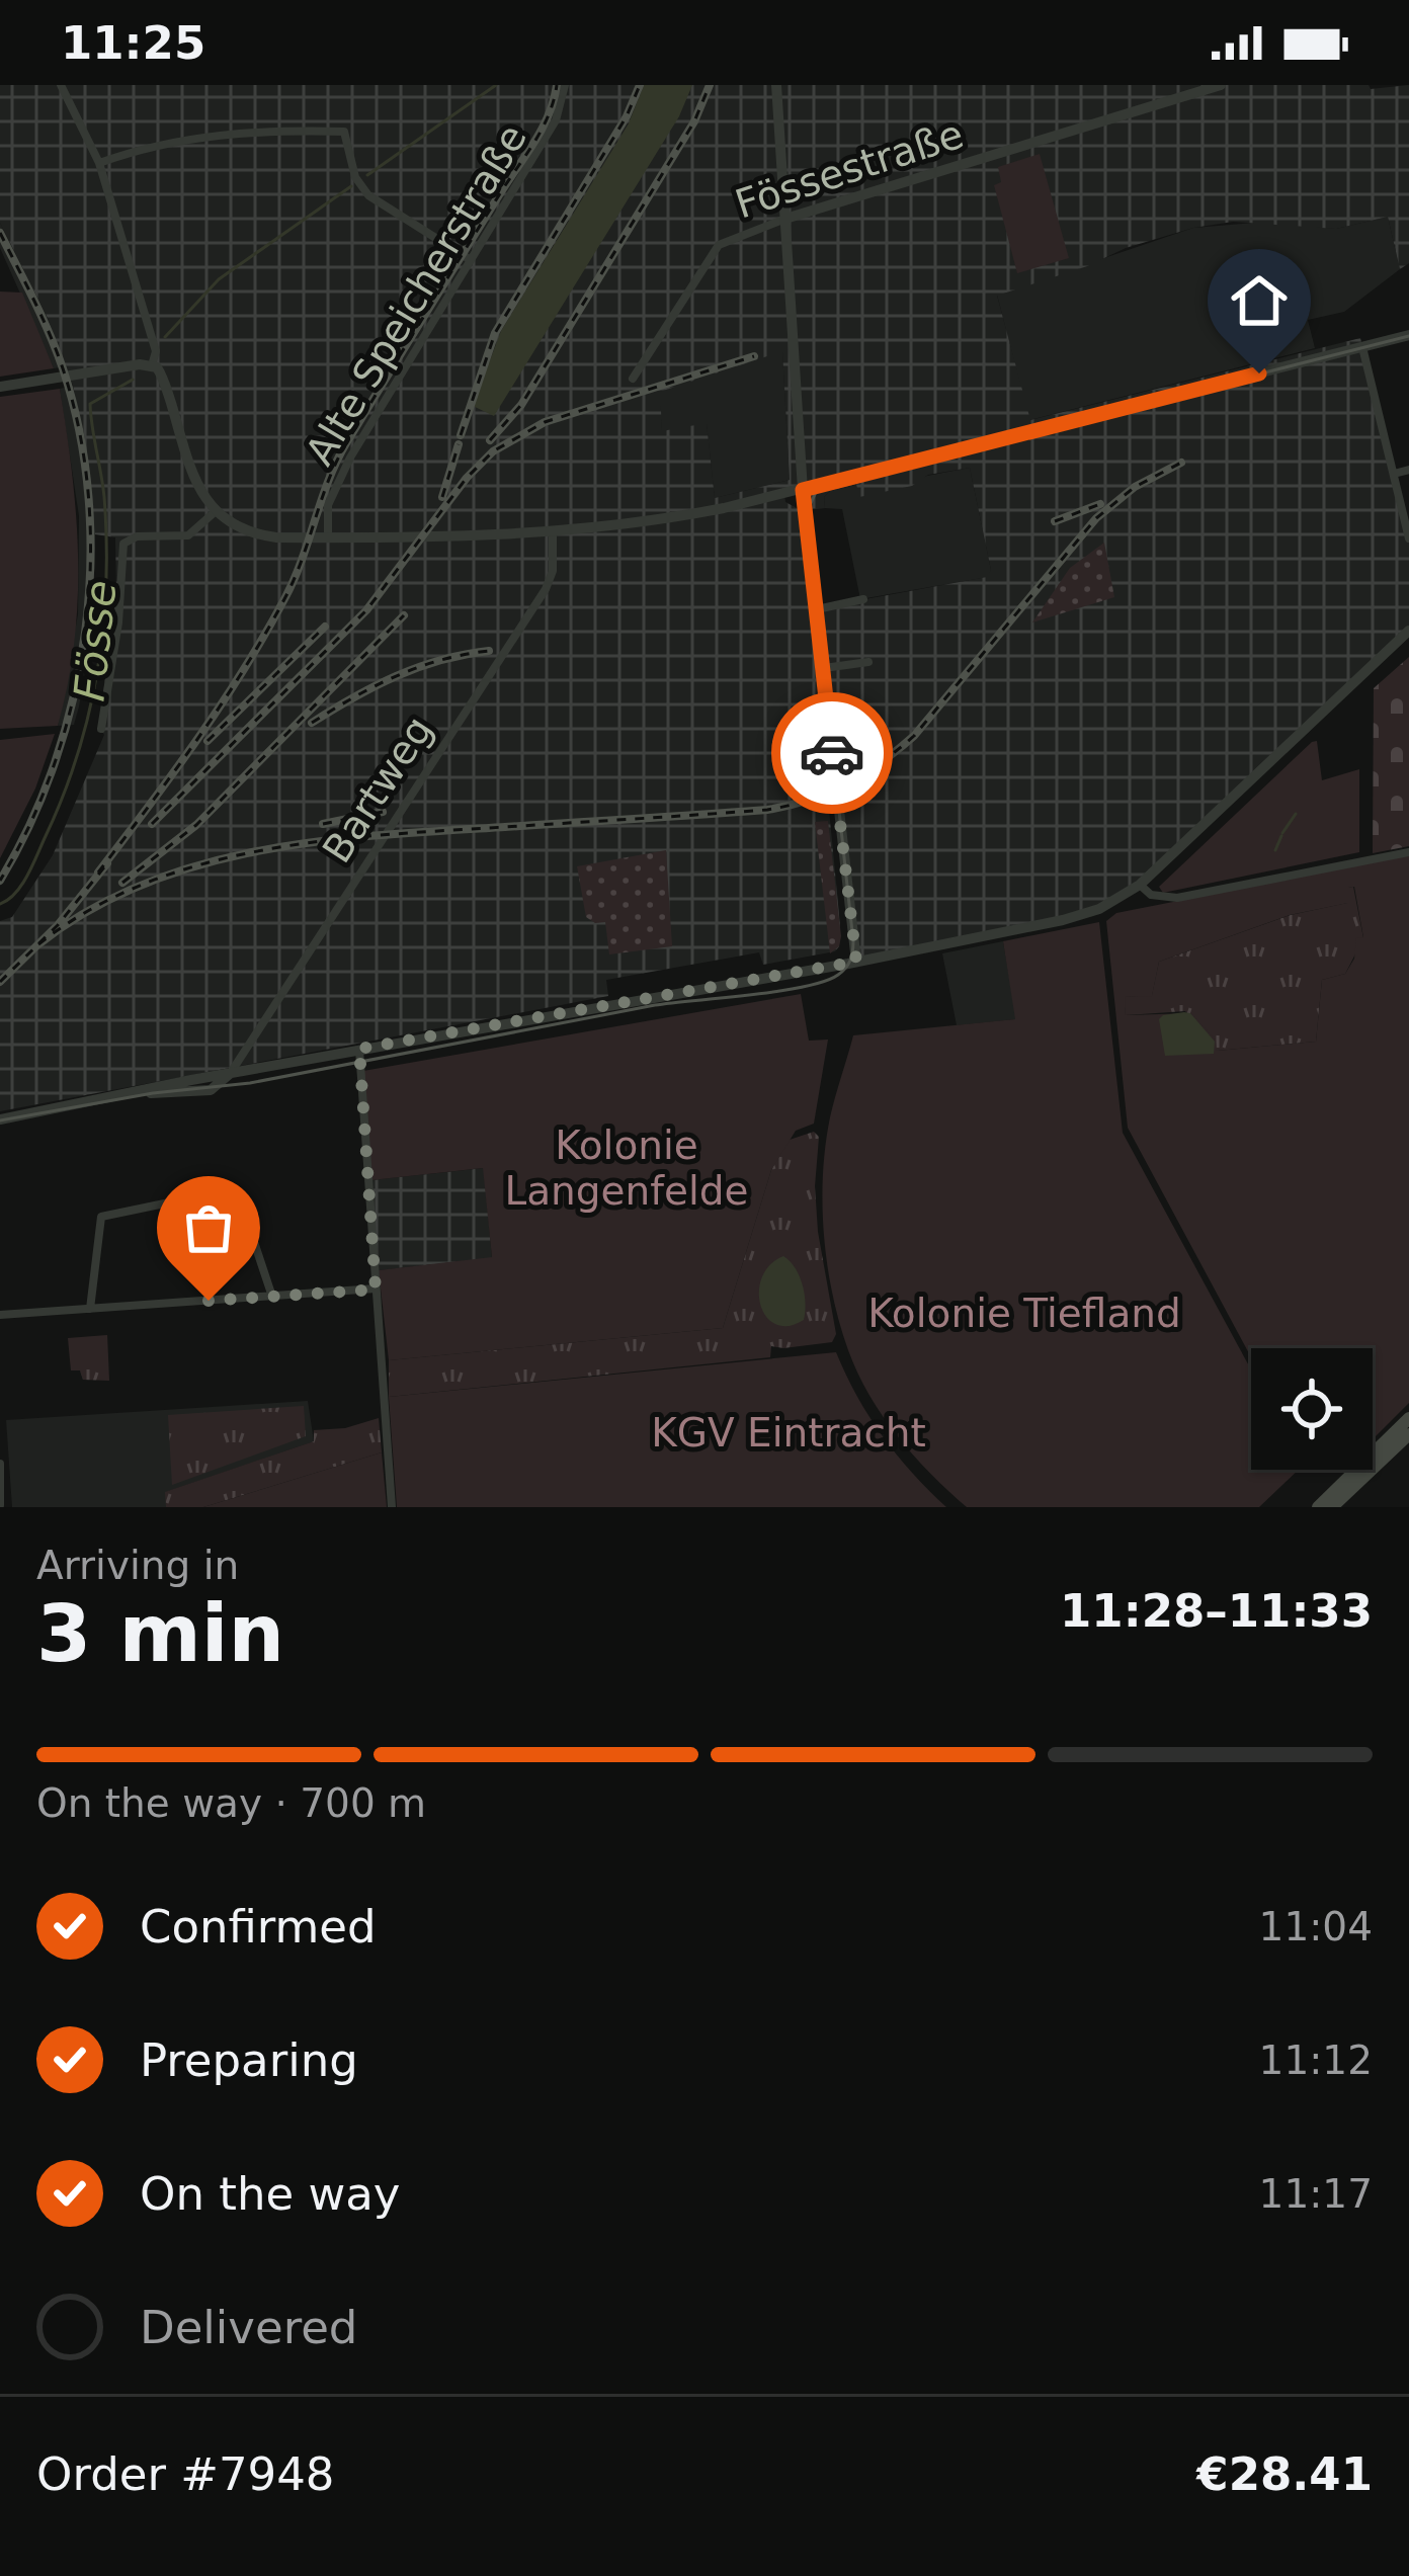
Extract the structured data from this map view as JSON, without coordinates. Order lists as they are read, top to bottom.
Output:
{
  "streets": {
    "street": ["Fössestraße", "Alte Speicherstraße", "Bartweg"]
  },
  "water": ["Fösse"],
  "parks": ["Kolonie Langenfelde", "Kolonie Tiefland", "KGV Eintracht"],
  "page": {
    "status": "11:25",
    "heading": ["3 min", "Arriving in", "11:28–11:33"],
    "panel": ["Order #7948", "€28.41"],
    "bar": "On the way · 700 m",
    "list": [
      ["Confirmed", "11:04"],
      ["Preparing", "11:12"],
      ["On the way", "11:17"],
      "Delivered"
    ]
  }
}
